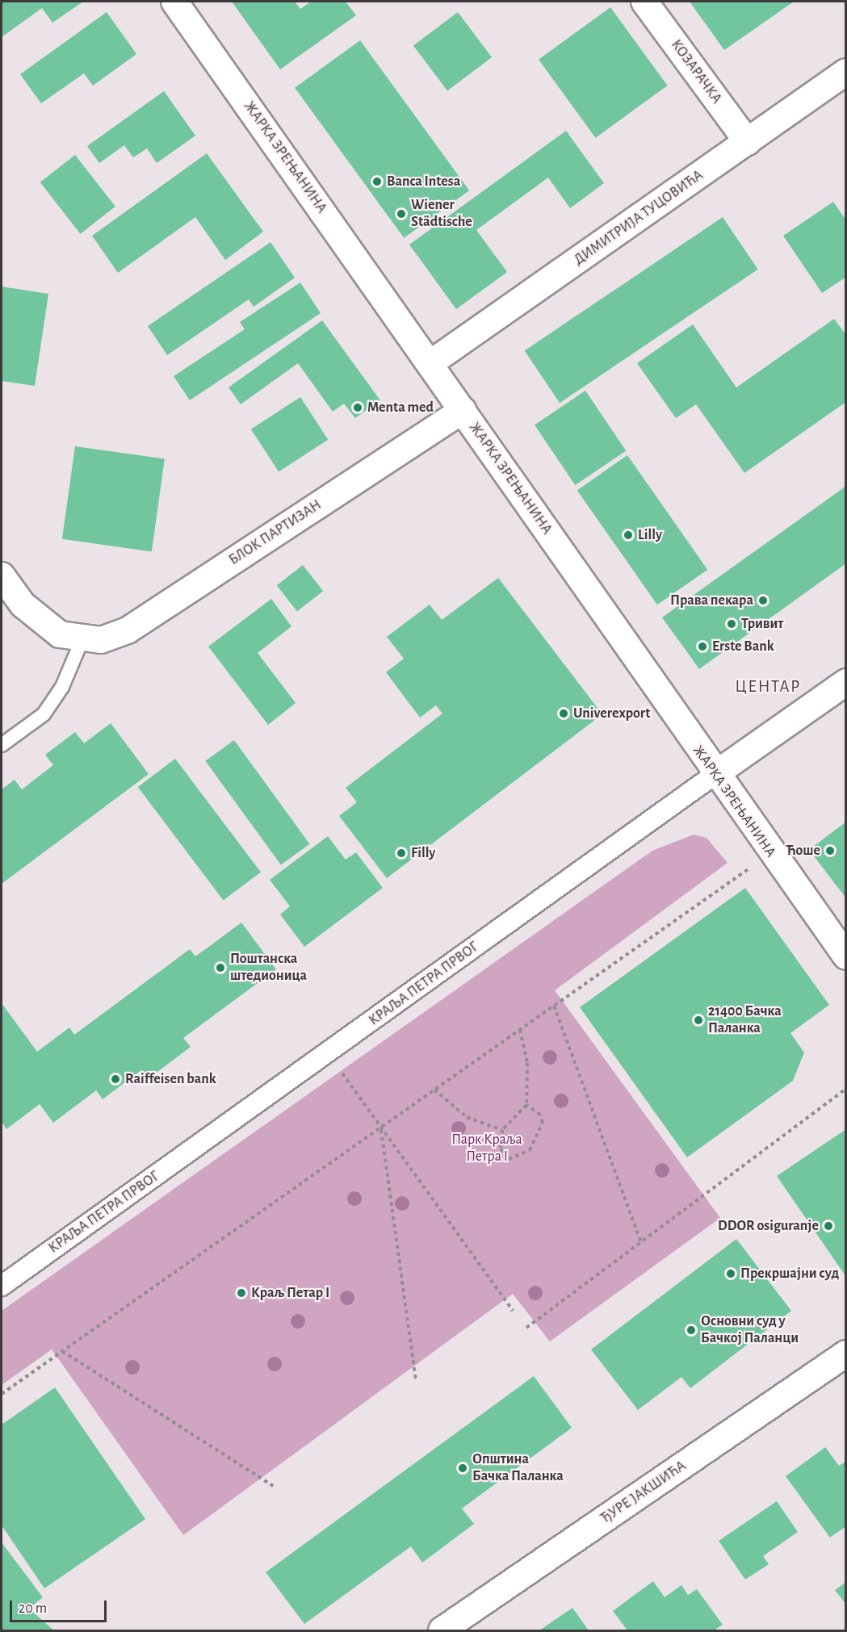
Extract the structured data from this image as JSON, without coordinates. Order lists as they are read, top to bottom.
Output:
{
  "streets": {
    "street": [
      "КОЗАРАЧКА",
      "ЖАРКА ЗРЕЊАНИНА",
      "ДИМИТРИЈА ТУЦОВИЋА",
      "БЛОК ПАРТИЗАН",
      "КРАЉА ПЕТРА ПРВОГ",
      "ЂУРЕ ЈАКШИЋА"
    ]
  },
  "crossings": [
    ["КОЗАРАЧКА", "ДИМИТРИЈА ТУЦОВИЋА"],
    ["ЖАРКА ЗРЕЊАНИНА", "ДИМИТРИЈА ТУЦОВИЋА"],
    ["ЖАРКА ЗРЕЊАНИНА", "БЛОК ПАРТИЗАН"],
    ["ЖАРКА ЗРЕЊАНИНА", "КРАЉА ПЕТРА ПРВОГ"]
  ],
  "districts": ["ЦЕНТАР"],
  "parks": ["Парк Краља Петра I"],
  "places": [
    "Banca Intesa",
    "Wiener Städtische",
    "Menta med",
    "Lilly",
    "Права пекара",
    "Тривит",
    "Erste Bank",
    "Univerexport",
    "Ћоше",
    "Filly",
    "Поштанска штедионица",
    "21400 Бачка Паланка",
    "Raiffeisen bank",
    "DDOR osiguranje",
    "Прекршајни суд",
    "Краљ Петар I",
    "Основни суд у Бачкој Паланци",
    "Општина Бачка Паланка"
  ],
  "scale_bar": "20 m"
}
